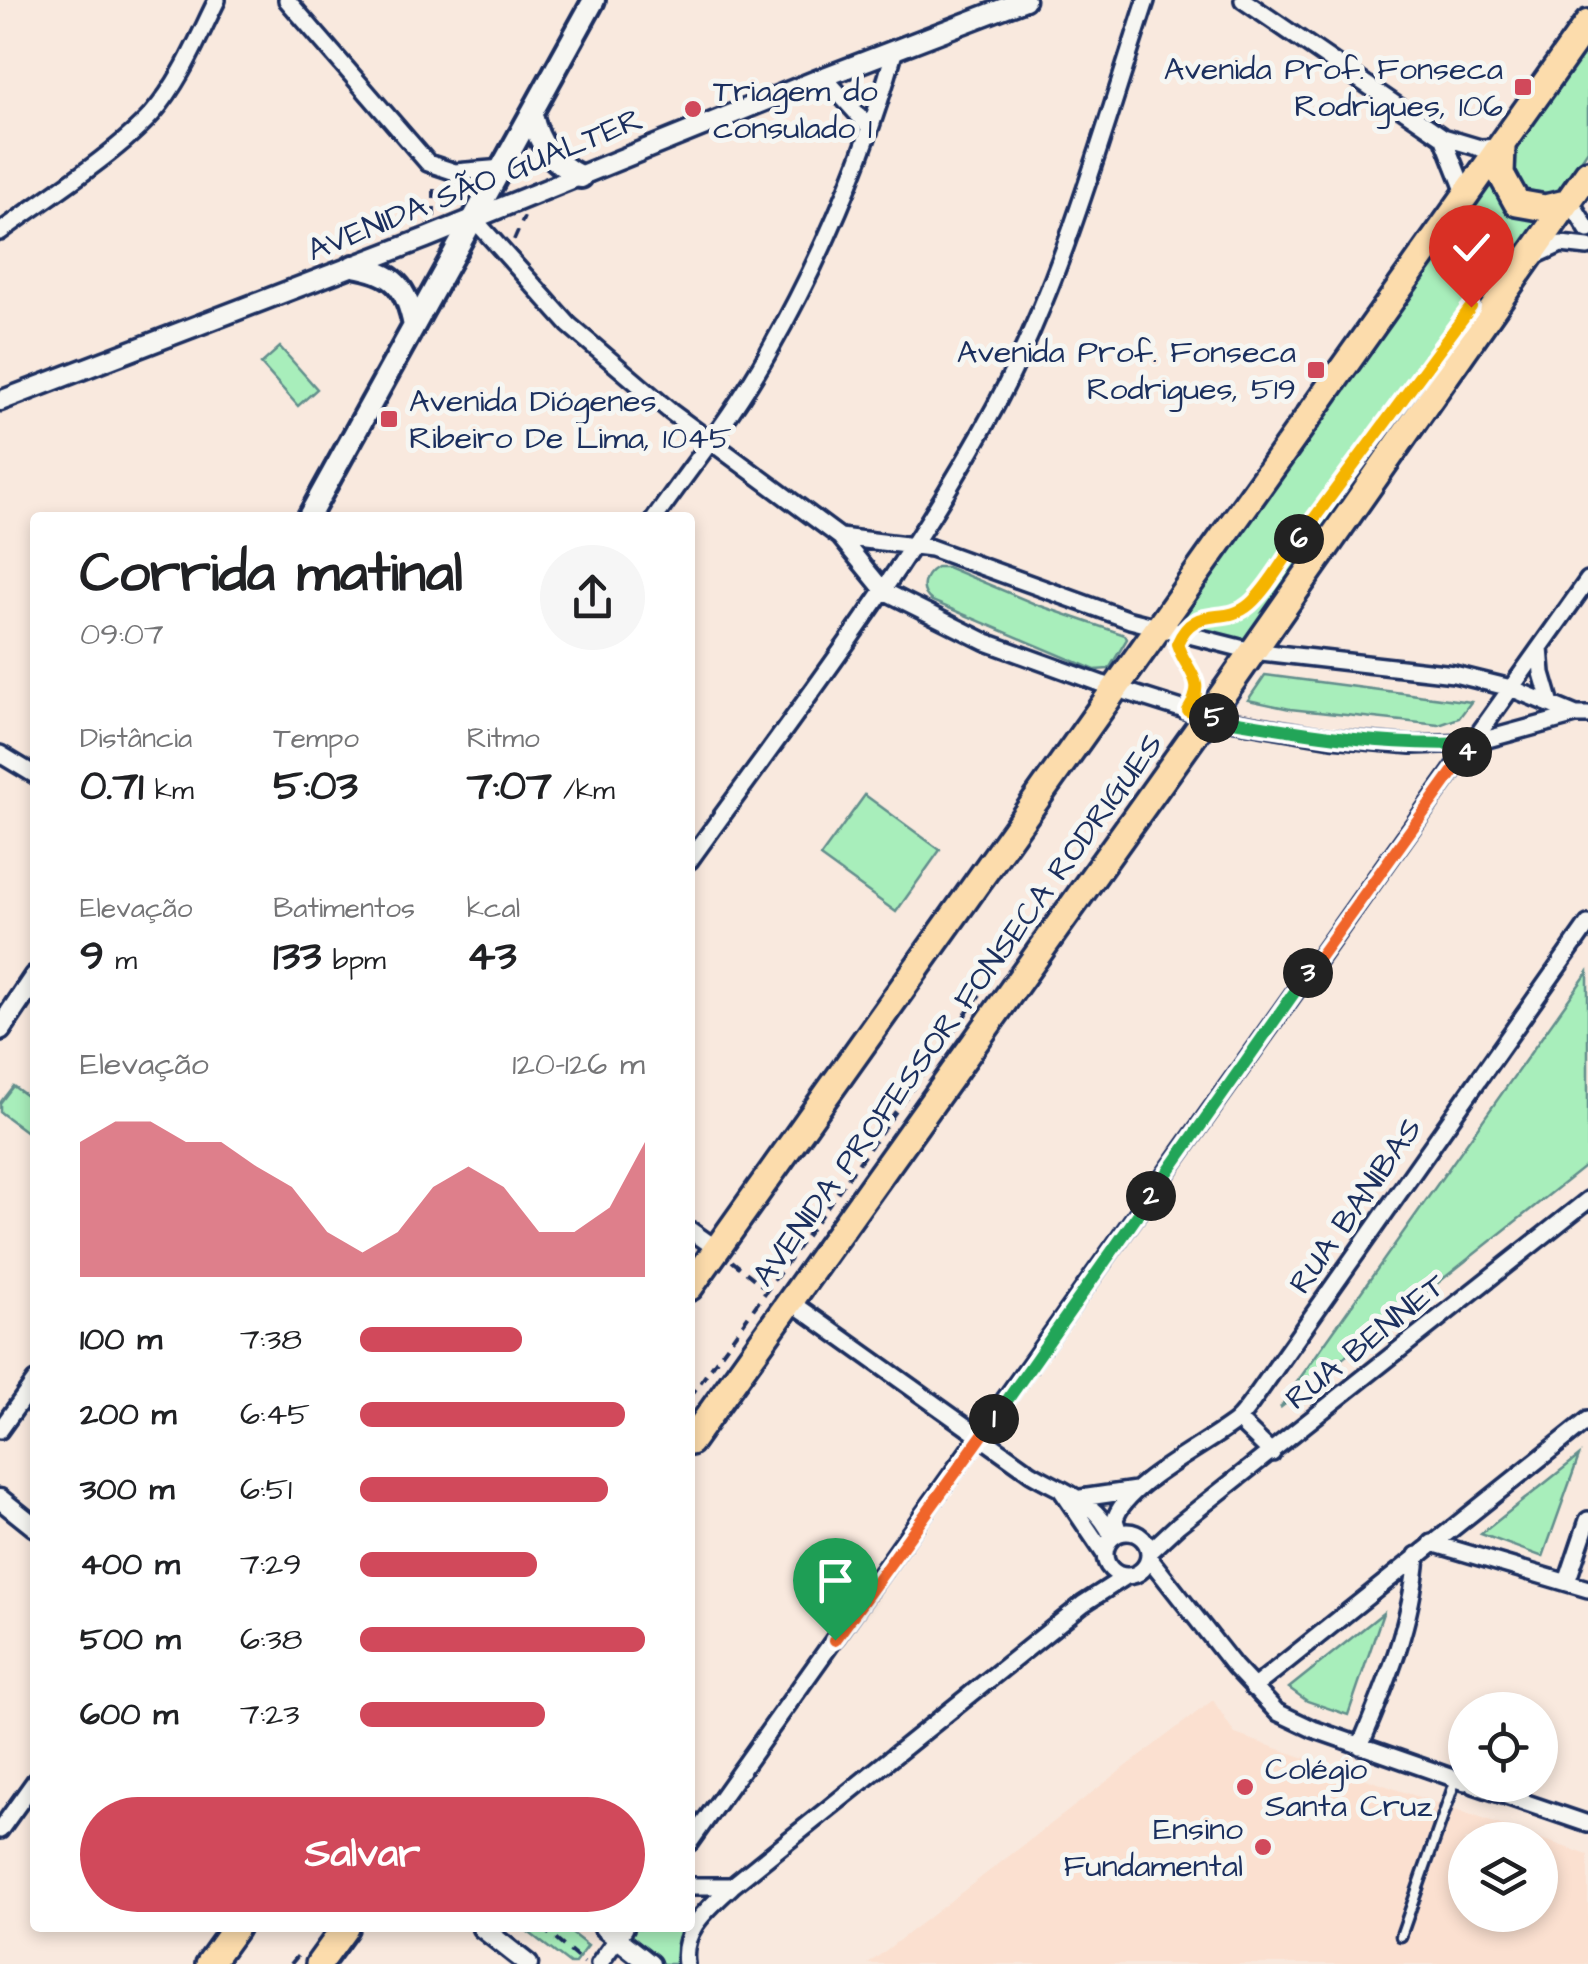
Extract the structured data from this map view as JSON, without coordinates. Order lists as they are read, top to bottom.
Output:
{
  "streets": {
    "highway": ["AVENIDA PROFESSOR FONSECA RODRIGUES"],
    "street": ["AVENIDA SÃO GUALTER", "RUA BANIBAS", "RUA BENNET"]
  },
  "crossings": [
    ["RUA BANIBAS", "RUA BENNET"]
  ],
  "places": {
    "transit": ["Avenida Prof. Fonseca Rodrigues, 106", "Avenida Prof. Fonseca Rodrigues, 519", "Avenida Diógenes Ribeiro De Lima, 1045"],
    "other": ["Triagem do consulado 1", "Colégio Santa Cruz", "Ensino Fundamental"]
  },
  "page": {
    "heading": ["Corrida matinal", "09:07"],
    "pins": [
      "6",
      "5",
      "4",
      "3",
      "2",
      "1"
    ],
    "stats": [
      ["Distância", "0.71 km"],
      ["Tempo", "5:03"],
      ["Ritmo", "7:07 /km"],
      ["Elevação", "9 m"],
      ["Batimentos", "133 bpm"],
      ["kcal", "43"]
    ],
    "chart": ["Elevação", "120–126 m"],
    "list": [
      {
        "name": "100 m",
        "note": "7:38"
      },
      {
        "name": "200 m",
        "note": "6:45"
      },
      {
        "name": "300 m",
        "note": "6:51"
      },
      {
        "name": "400 m",
        "note": "7:29"
      },
      {
        "name": "500 m",
        "note": "6:38"
      },
      {
        "name": "600 m",
        "note": "7:23"
      }
    ],
    "buttons": "Salvar"
  }
}
